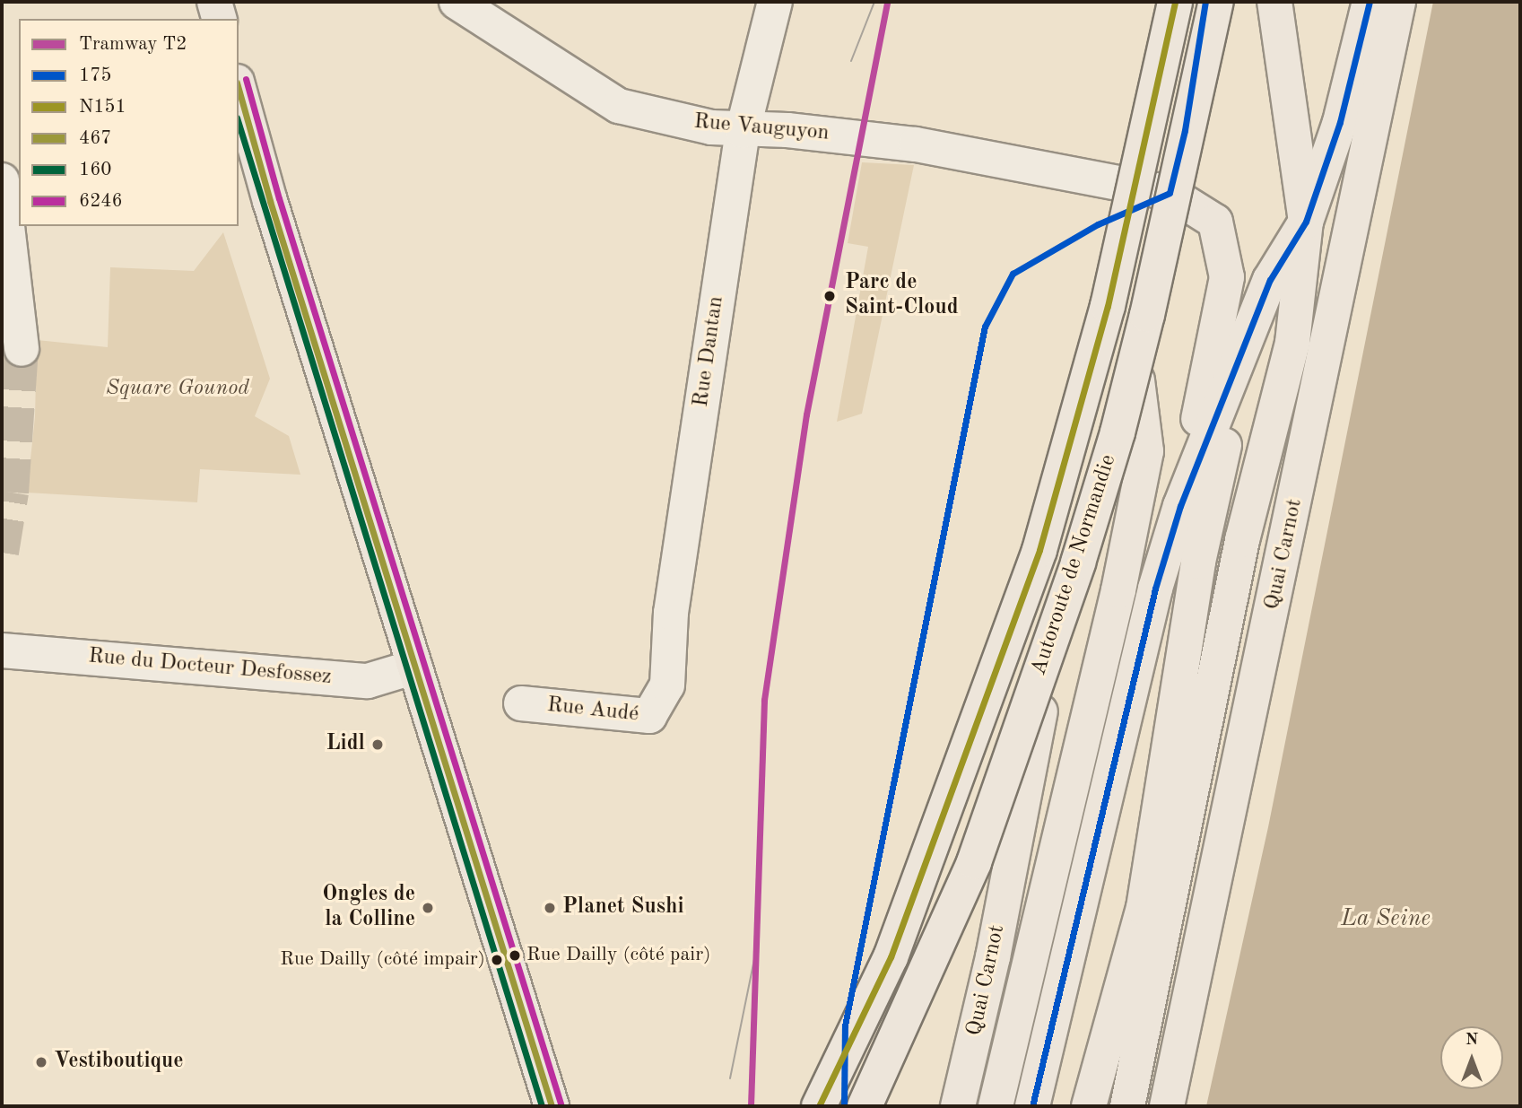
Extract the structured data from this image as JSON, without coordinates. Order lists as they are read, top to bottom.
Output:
{
  "streets": {
    "main road": ["Quai Carnot", "Autoroute de Normandie"],
    "street": [
      "Rue Vauguyon",
      "Rue Dantan",
      "Rue du Docteur Desfossez",
      "Rue Audé"
    ]
  },
  "crossings": [
    ["Rue Vauguyon", "Rue Dantan"],
    ["Rue Vauguyon", "Quai Carnot"],
    ["Rue Dantan", "Rue Audé"]
  ],
  "water": ["La Seine"],
  "parks": ["Square Gounod"],
  "places": [
    "Parc de Saint-Cloud",
    "Lidl",
    "Ongles de la Colline",
    "Planet Sushi",
    "Rue Dailly (côté pair)",
    "Rue Dailly (côté impair)",
    "Vestiboutique"
  ],
  "lines": [
    "tram line T2",
    "transit line 175",
    "transit line N151",
    "transit line 6246",
    "transit line 467",
    "transit line 160"
  ],
  "legend": [
    "Tramway T2",
    "175",
    "N151",
    "467",
    "160",
    "6246"
  ],
  "north": "top"
}
